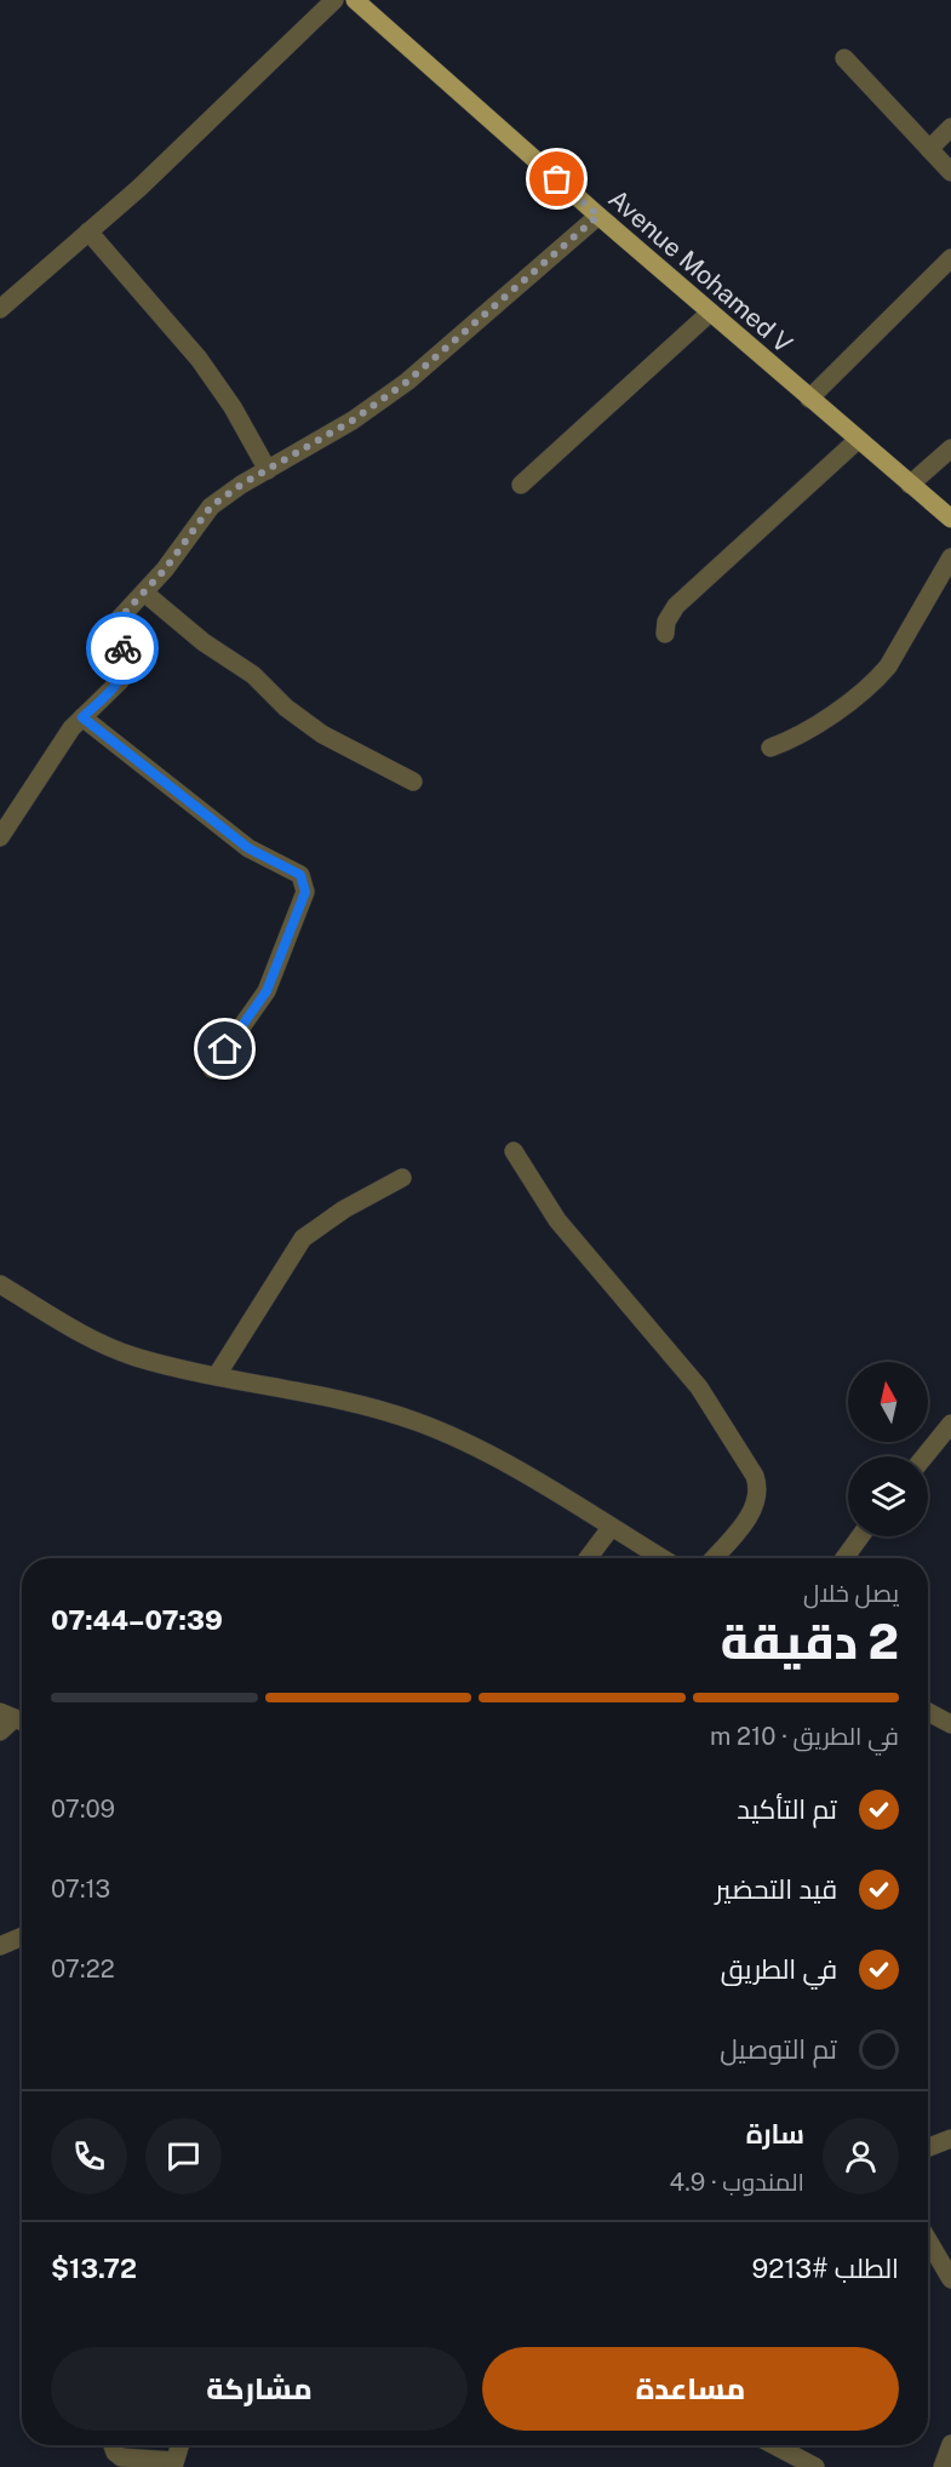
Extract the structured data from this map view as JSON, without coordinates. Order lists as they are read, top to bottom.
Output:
{
  "streets": {
    "main road": ["Avenue Mohamed V"]
  },
  "north": "top",
  "page": {
    "heading": ["2 دقيقة", "يصل خلال", "07:39–07:44"],
    "panel": [
      "سارة",
      "المندوب · 4.9",
      "الطلب #9213",
      "$13.72"
    ],
    "bar": "في الطريق · 210 m",
    "list": [
      ["تم التأكيد", "07:09"],
      ["قيد التحضير", "07:13"],
      ["في الطريق", "07:22"],
      "تم التوصيل"
    ],
    "buttons": ["مساعدة", "مشاركة"]
  }
}
